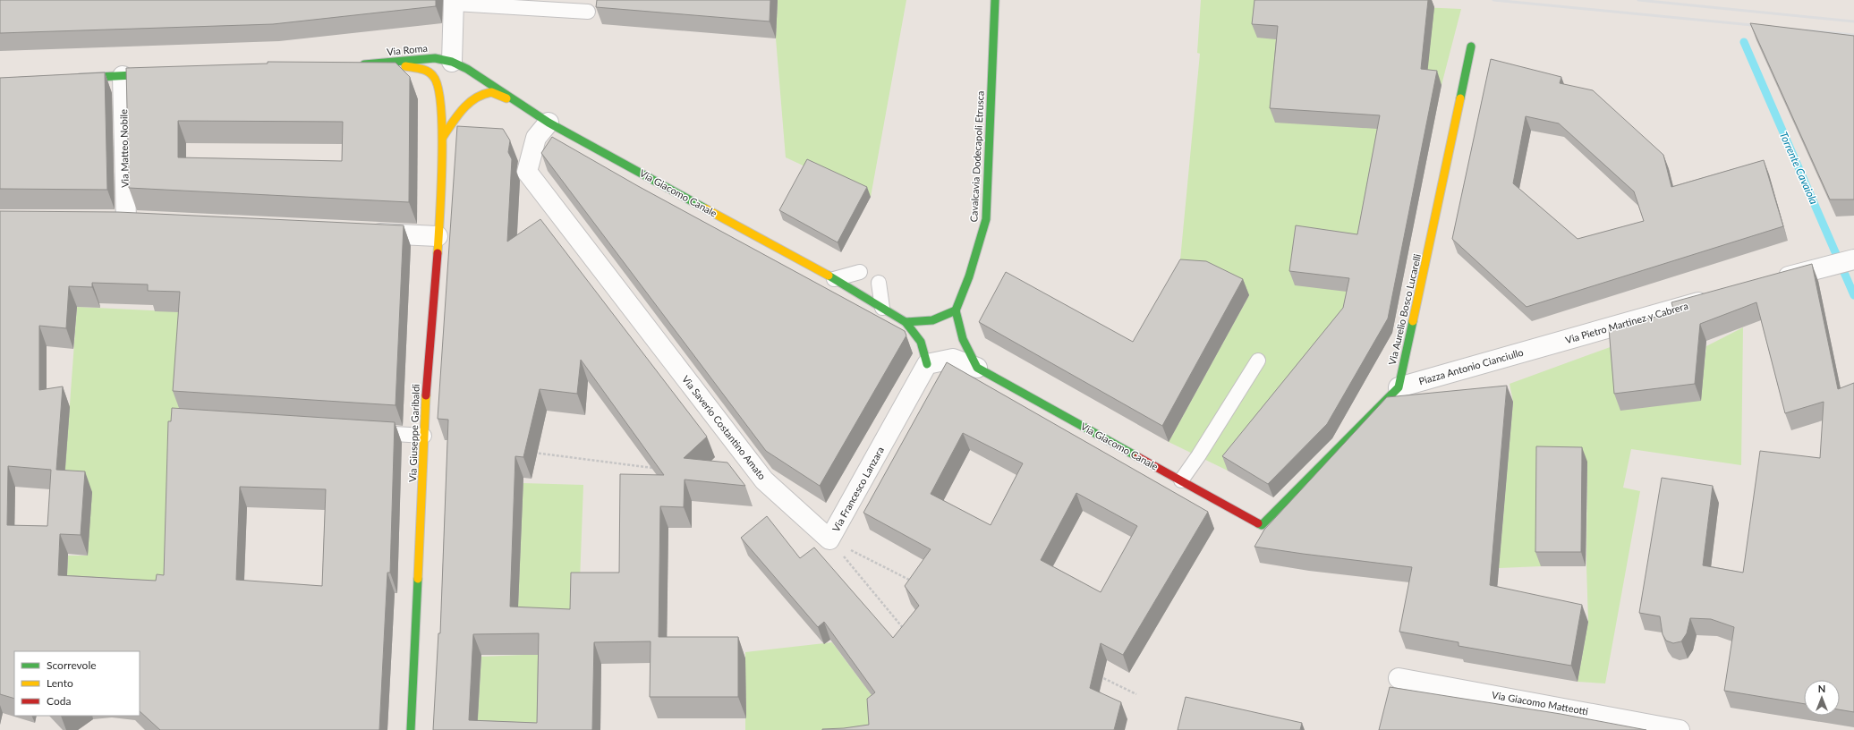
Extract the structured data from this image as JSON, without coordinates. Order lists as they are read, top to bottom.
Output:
{
  "streets": {
    "street": [
      "Via Roma",
      "Via Matteo Nobile",
      "Cavalcavia Dodecapoli Etrusca",
      "Via Giacomo Canale",
      "Via Aurelio Bosco Lucarelli",
      "Via Pietro Martinez y Cabrera",
      "Piazza Antonio Cianciullo",
      "Via Saverio Costantino Amato",
      "Via Giuseppe Garibaldi",
      "Via Francesco Lanzara",
      "Via Giacomo Matteotti"
    ]
  },
  "crossings": [
    ["Via Roma", "Via Giacomo Canale"],
    ["Via Roma", "Via Giuseppe Garibaldi"],
    ["Via Giacomo Canale", "Via Aurelio Bosco Lucarelli"],
    ["Via Giacomo Canale", "Piazza Antonio Cianciullo"],
    ["Via Giacomo Canale", "Via Saverio Costantino Amato"],
    ["Via Giacomo Canale", "Via Francesco Lanzara"],
    ["Via Aurelio Bosco Lucarelli", "Piazza Antonio Cianciullo"],
    ["Via Pietro Martinez y Cabrera", "Piazza Antonio Cianciullo"],
    ["Via Saverio Costantino Amato", "Via Francesco Lanzara"]
  ],
  "water": ["Torrente Cavaiola"],
  "legend": ["Scorrevole", "Lento", "Coda"],
  "north": "top"
}
